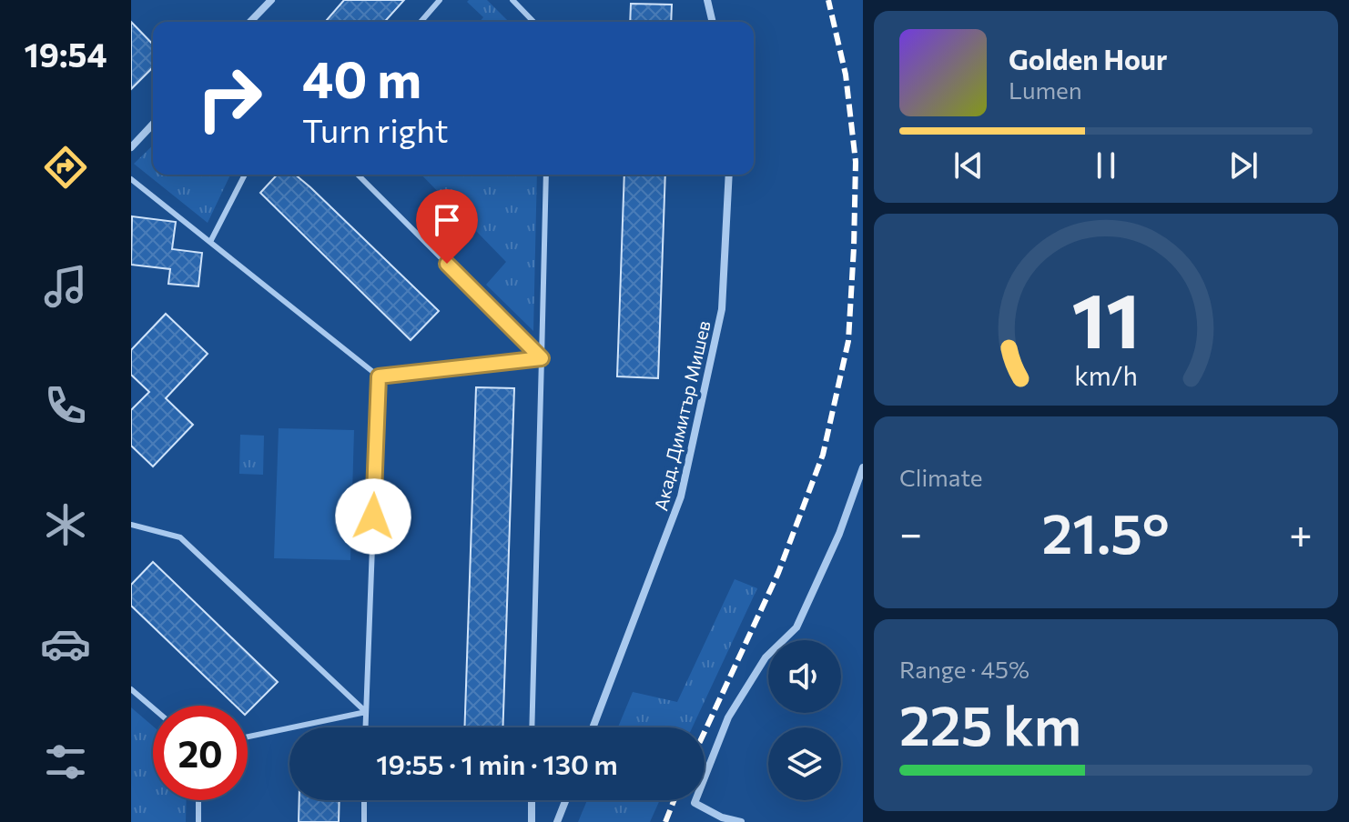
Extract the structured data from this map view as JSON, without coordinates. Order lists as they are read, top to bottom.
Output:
{
  "streets": {
    "street": ["Акад. Димитър Мишев"]
  },
  "page": {
    "tabs": "19:54",
    "turn": ["40 m", "Turn right"],
    "song": ["Golden Hour", "Lumen"],
    "tile": [
      "Climate",
      ["Range · 45%", "225 km"]
    ],
    "heat": ["−", "21.5°", "+"],
    "limit": "20",
    "trip": "19:55 · 1 min · 130 m",
    "gauge": ["11", "km/h"]
  }
}
